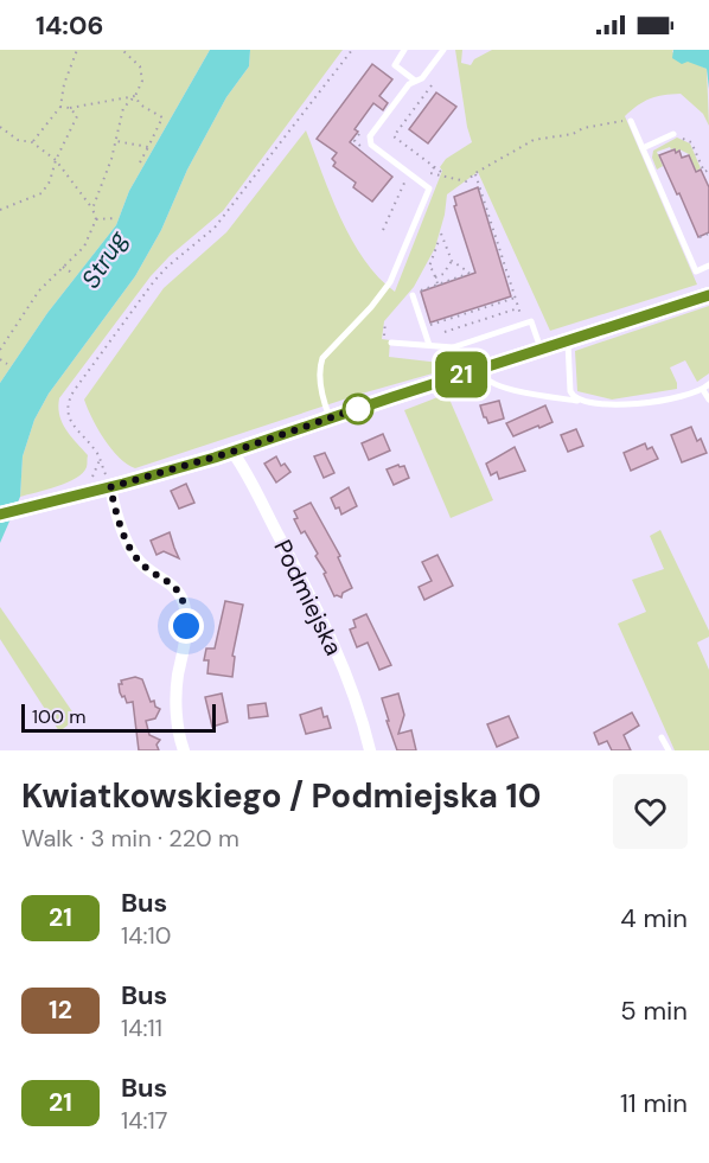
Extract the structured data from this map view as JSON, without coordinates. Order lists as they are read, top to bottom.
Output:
{
  "streets": {
    "street": ["Podmiejska"]
  },
  "water": ["Strug"],
  "lines": ["bus line 21"],
  "scale_bar": "100 m",
  "page": {
    "status": "14:06",
    "on_map": "21",
    "scale": "100 m",
    "heading": ["Kwiatkowskiego / Podmiejska 10", "Walk · 3 min · 220 m"],
    "list": [
      {
        "mark": "21",
        "name": "Bus",
        "note": "14:10",
        "value": "4 min"
      },
      {
        "mark": "12",
        "name": "Bus",
        "note": "14:11",
        "value": "5 min"
      },
      {
        "mark": "21",
        "name": "Bus",
        "note": "14:17",
        "value": "11 min"
      }
    ]
  }
}
